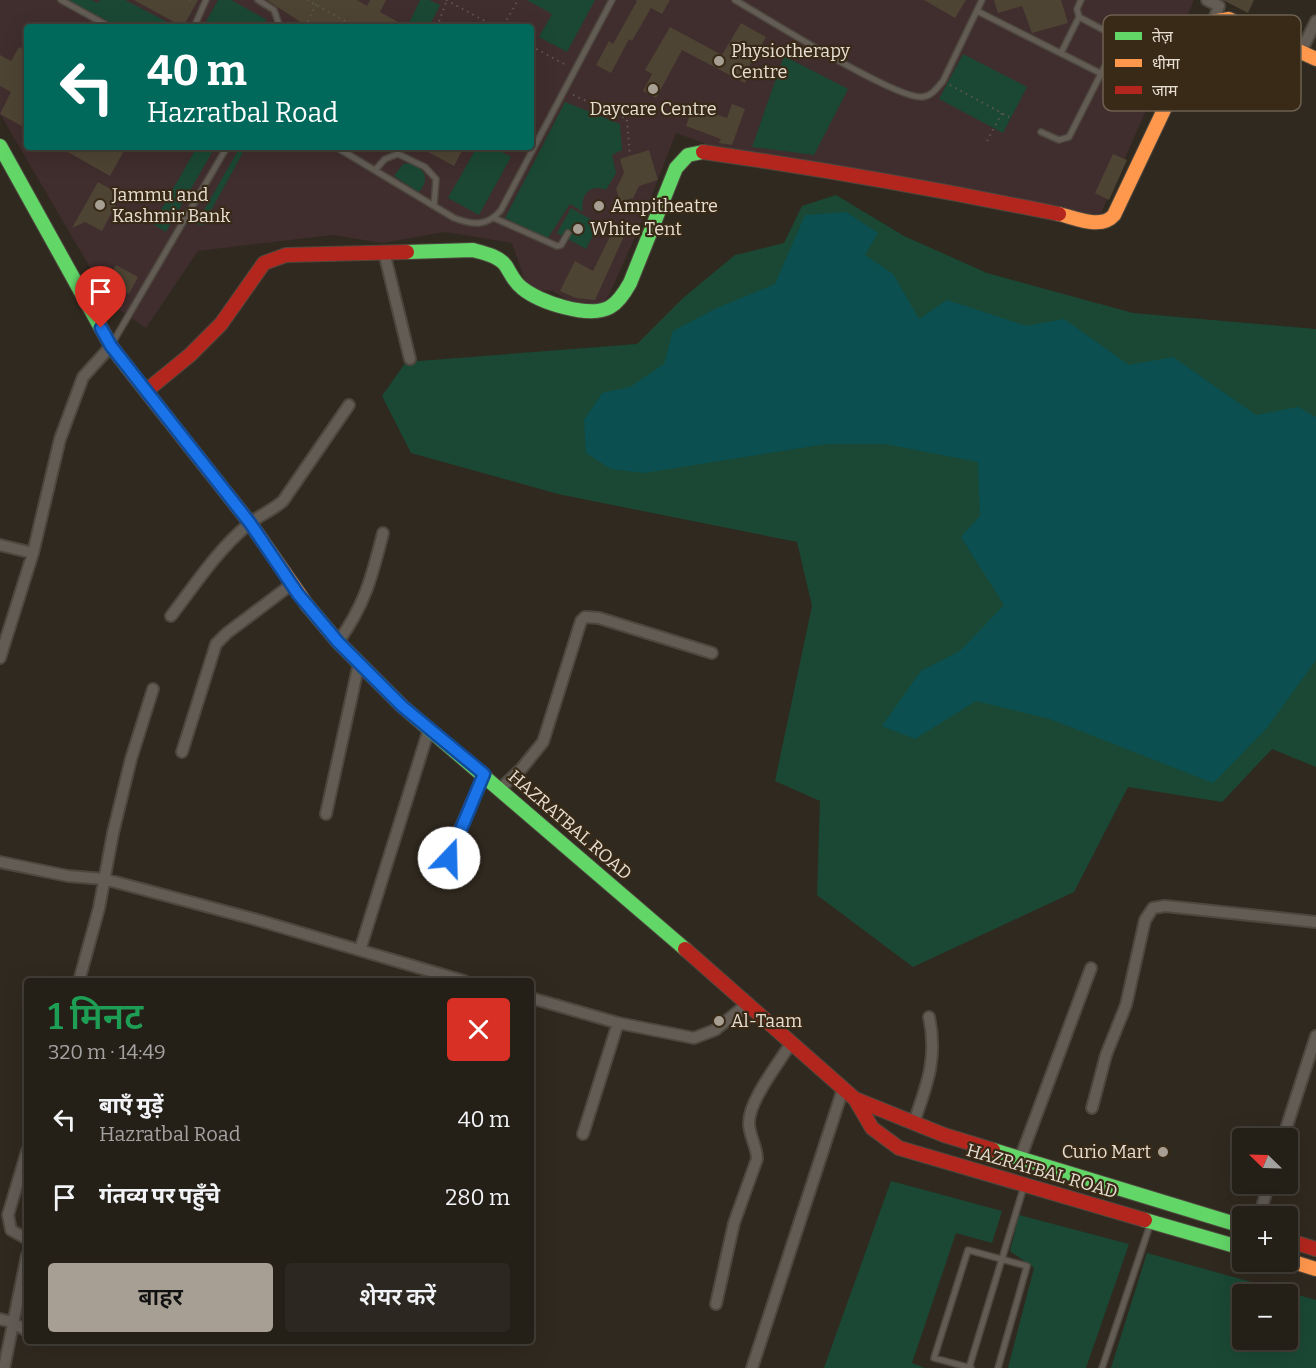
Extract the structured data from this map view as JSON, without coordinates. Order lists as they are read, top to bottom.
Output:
{
  "streets": {
    "main road": ["HAZRATBAL ROAD"]
  },
  "places": [
    "Physiotherapy Centre",
    "Daycare Centre",
    "Jammu and Kashmir Bank",
    "Ampitheatre",
    "White Tent",
    "Al-Taam",
    "Curio Mart"
  ],
  "legend": ["तेज़", "धीमा", "जाम"],
  "north": "top left",
  "page": {
    "turn": ["40 m", "Hazratbal Road"],
    "heading": ["1 मिनट", "320 m · 14:49"],
    "list": [
      {
        "name": "बाएँ मुड़ें",
        "note": "Hazratbal Road",
        "value": "40 m"
      },
      {
        "name": "गंतव्य पर पहुँचे",
        "value": "280 m"
      }
    ],
    "map_buttons": ["+", "−"],
    "buttons": ["बाहर", "शेयर करें"]
  }
}
